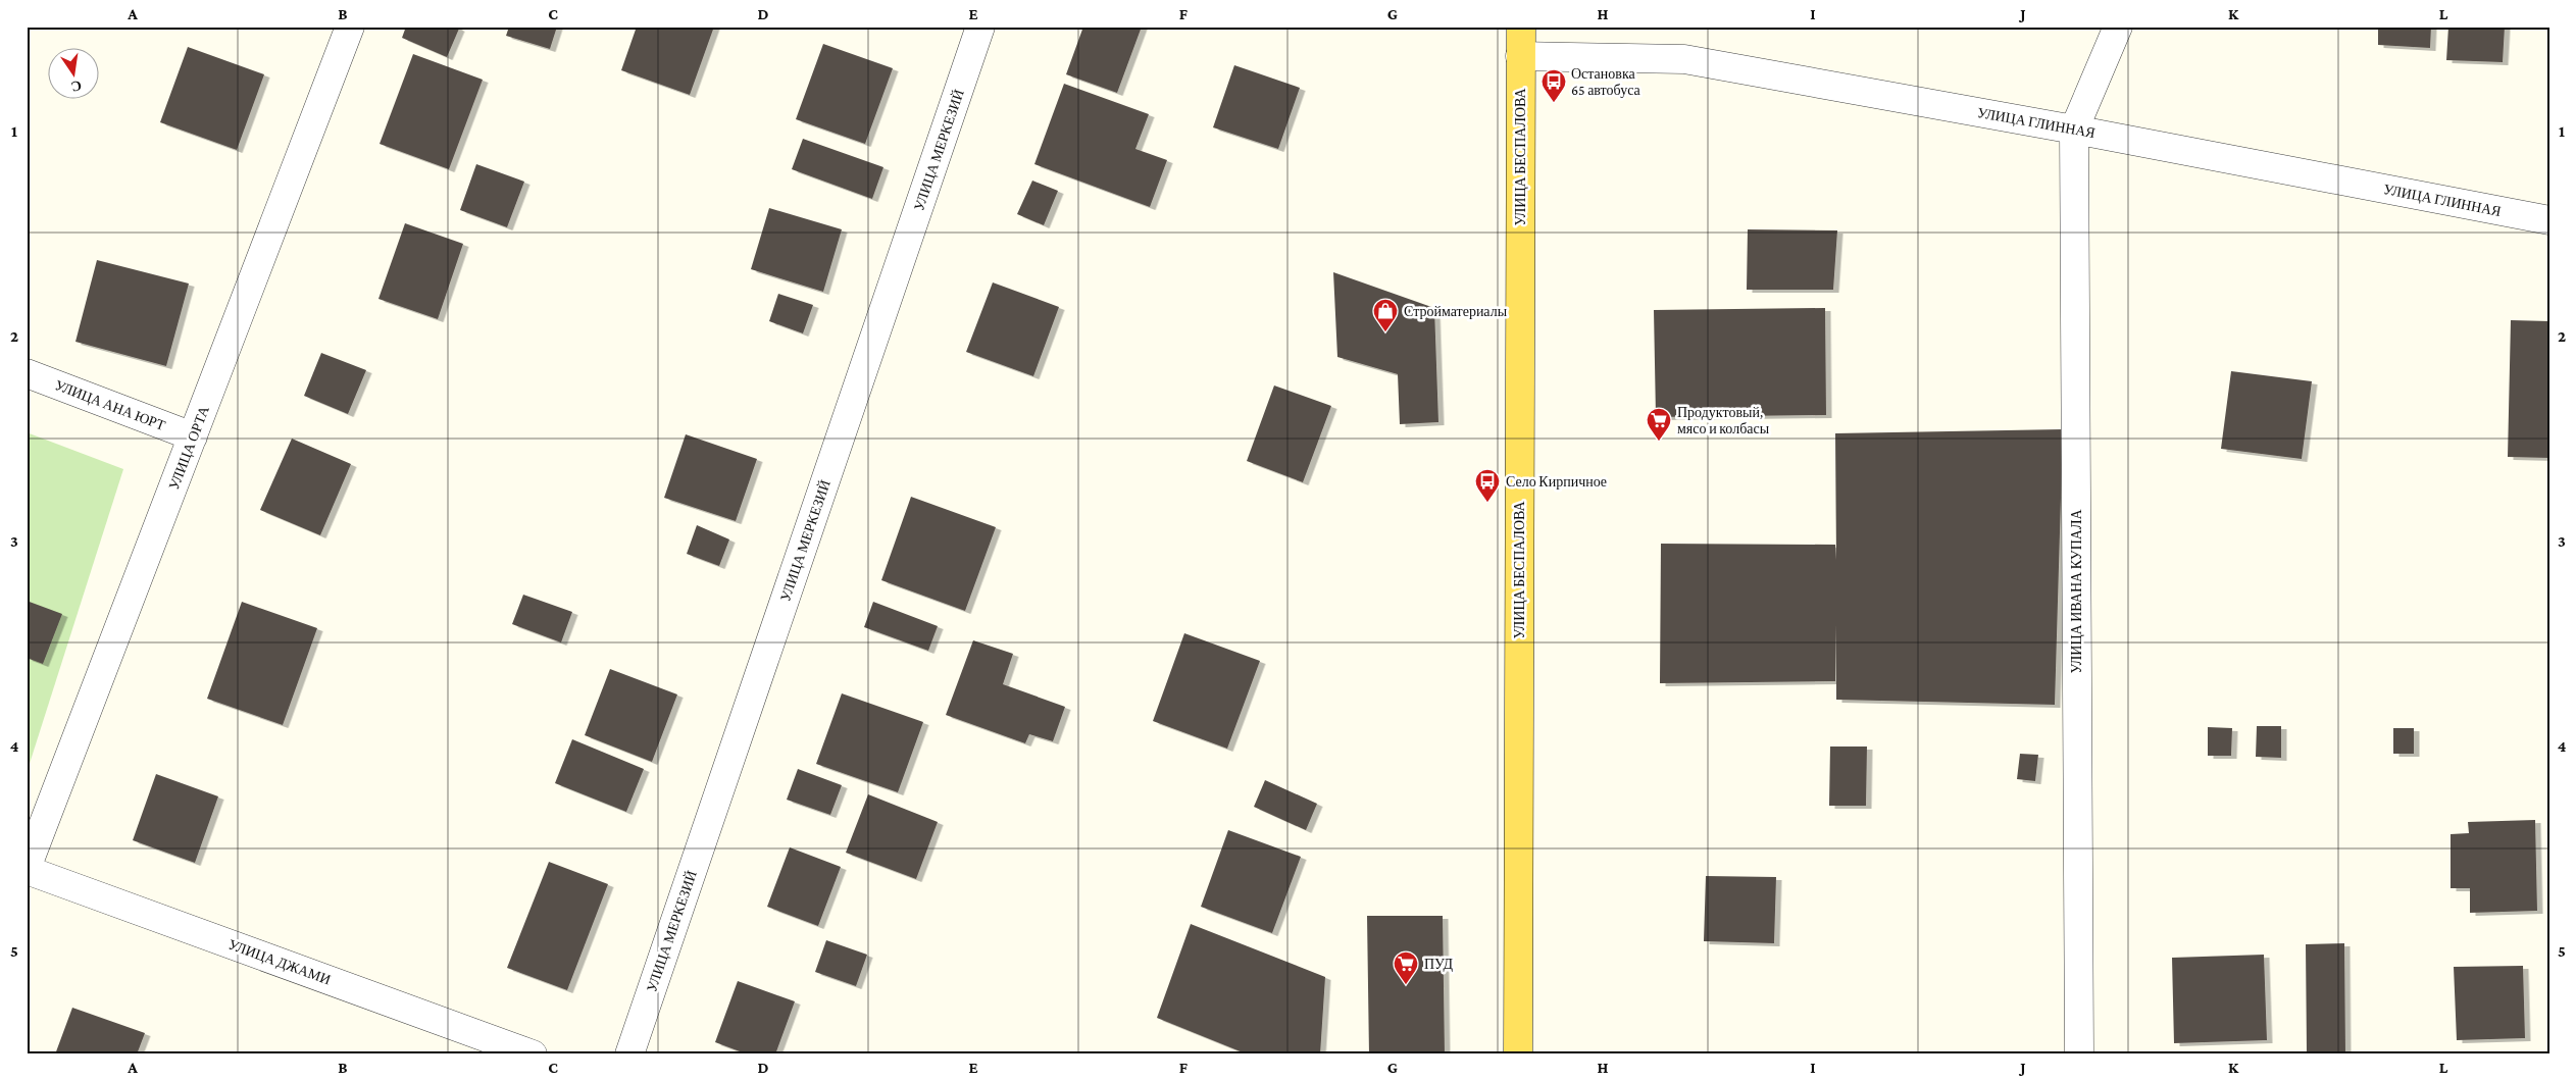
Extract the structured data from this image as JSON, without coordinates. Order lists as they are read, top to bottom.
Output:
{
  "streets": {
    "main road": ["УЛИЦА БЕСПАЛОВА"],
    "street": [
      "УЛИЦА ГЛИННАЯ",
      "УЛИЦА МЕРКЕЗИЙ",
      "УЛИЦА АНА ЮРТ",
      "УЛИЦА ОРТА",
      "УЛИЦА ИВАНА КУПАЛА",
      "УЛИЦА ДЖАМИ"
    ]
  },
  "crossings": [
    ["УЛИЦА ГЛИННАЯ", "УЛИЦА БЕСПАЛОВА"],
    ["УЛИЦА ГЛИННАЯ", "УЛИЦА ИВАНА КУПАЛА"],
    ["УЛИЦА АНА ЮРТ", "УЛИЦА ОРТА"],
    ["УЛИЦА ОРТА", "УЛИЦА ДЖАМИ"]
  ],
  "places": {
    "bus stop": ["Остановка 65 автобуса", "Село Кирпичное"],
    "shop": ["Стройматериалы"],
    "supermarket": ["Продуктовый, мясо и колбасы", "ПУД"]
  },
  "north": "bottom",
  "grid": {
    "columns": [
      "A",
      "B",
      "C",
      "D",
      "E",
      "F",
      "G",
      "H",
      "I",
      "J",
      "K",
      "L"
    ],
    "rows": [
      "1",
      "2",
      "3",
      "4",
      "5"
    ]
  }
}
